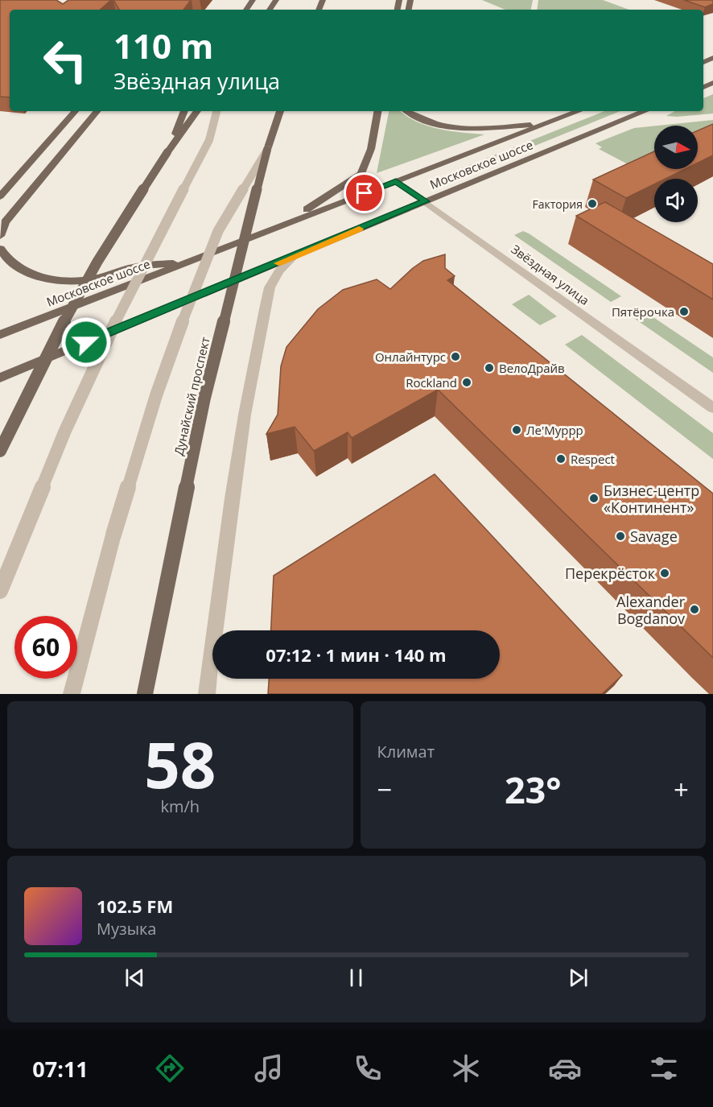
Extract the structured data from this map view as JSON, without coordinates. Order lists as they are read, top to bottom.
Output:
{
  "streets": {
    "main road": ["Московское шоссе", "Дунайский проспект"],
    "street": ["Звёздная улица"]
  },
  "crossings": [
    ["Московское шоссе", "Звёздная улица"]
  ],
  "places": [
    "Fактория",
    "Пятёрочка",
    "Онлайнтурс",
    "ВелоДрайв",
    "Rockland",
    "Ле'Муррр",
    "Respect",
    "Бизнес-центр «Континент»",
    "Savage",
    "Перекрёсток",
    "Alexander Bogdanov"
  ],
  "north": "right",
  "page": {
    "turn": ["110 m", "Звёздная улица"],
    "limit": "60",
    "trip": "07:12 · 1 мин · 140 m",
    "tile": [
      ["58", "km/h"],
      "Климат"
    ],
    "heat": ["−", "23°", "+"],
    "song": ["102.5 FM", "Музыка"],
    "tabs": "07:11"
  }
}
